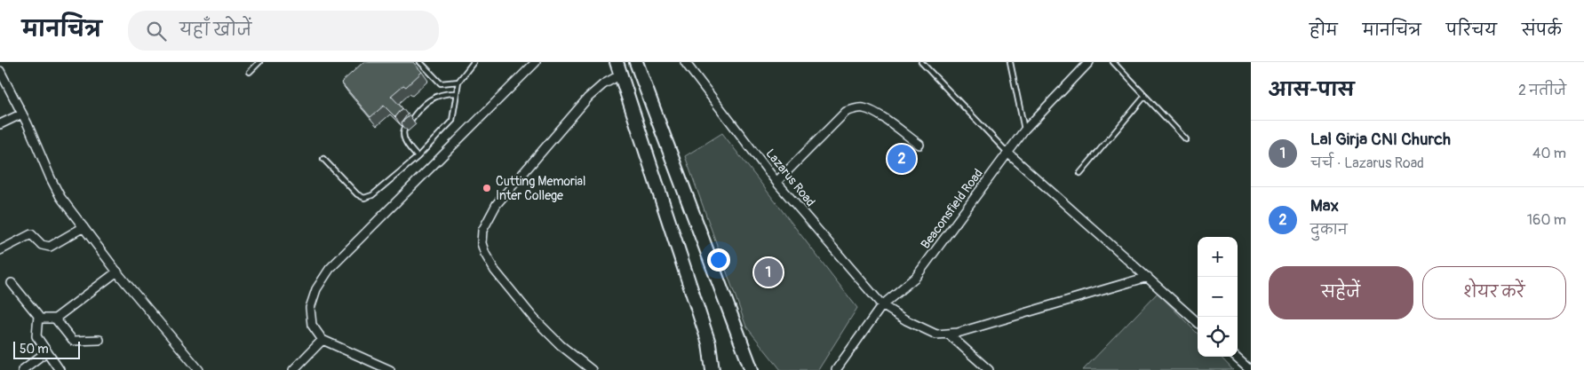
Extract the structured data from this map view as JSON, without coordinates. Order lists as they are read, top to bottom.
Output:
{
  "streets": {
    "street": ["Lazarus Road", "Beaconsfield Road"]
  },
  "crossings": [
    ["Lazarus Road", "Beaconsfield Road"]
  ],
  "places": ["Cutting Memorial Inter College"],
  "scale_bar": "50 m",
  "page": {
    "header": "मानचित्र",
    "search": "यहाँ खोजें",
    "nav": [
      "होम",
      "मानचित्र",
      "परिचय",
      "संपर्क"
    ],
    "heading": ["आस-पास", "2 नतीजे"],
    "list": [
      {
        "mark": "1",
        "name": "Lal Girja CNI Church",
        "note": "चर्च · Lazarus Road",
        "value": "40 m"
      },
      {
        "mark": "2",
        "name": "Max",
        "note": "दुकान",
        "value": "160 m"
      }
    ],
    "pins": ["2", "1"],
    "map_buttons": ["+", "−"],
    "buttons": ["सहेजें", "शेयर करें"],
    "scale": "50 m"
  }
}
